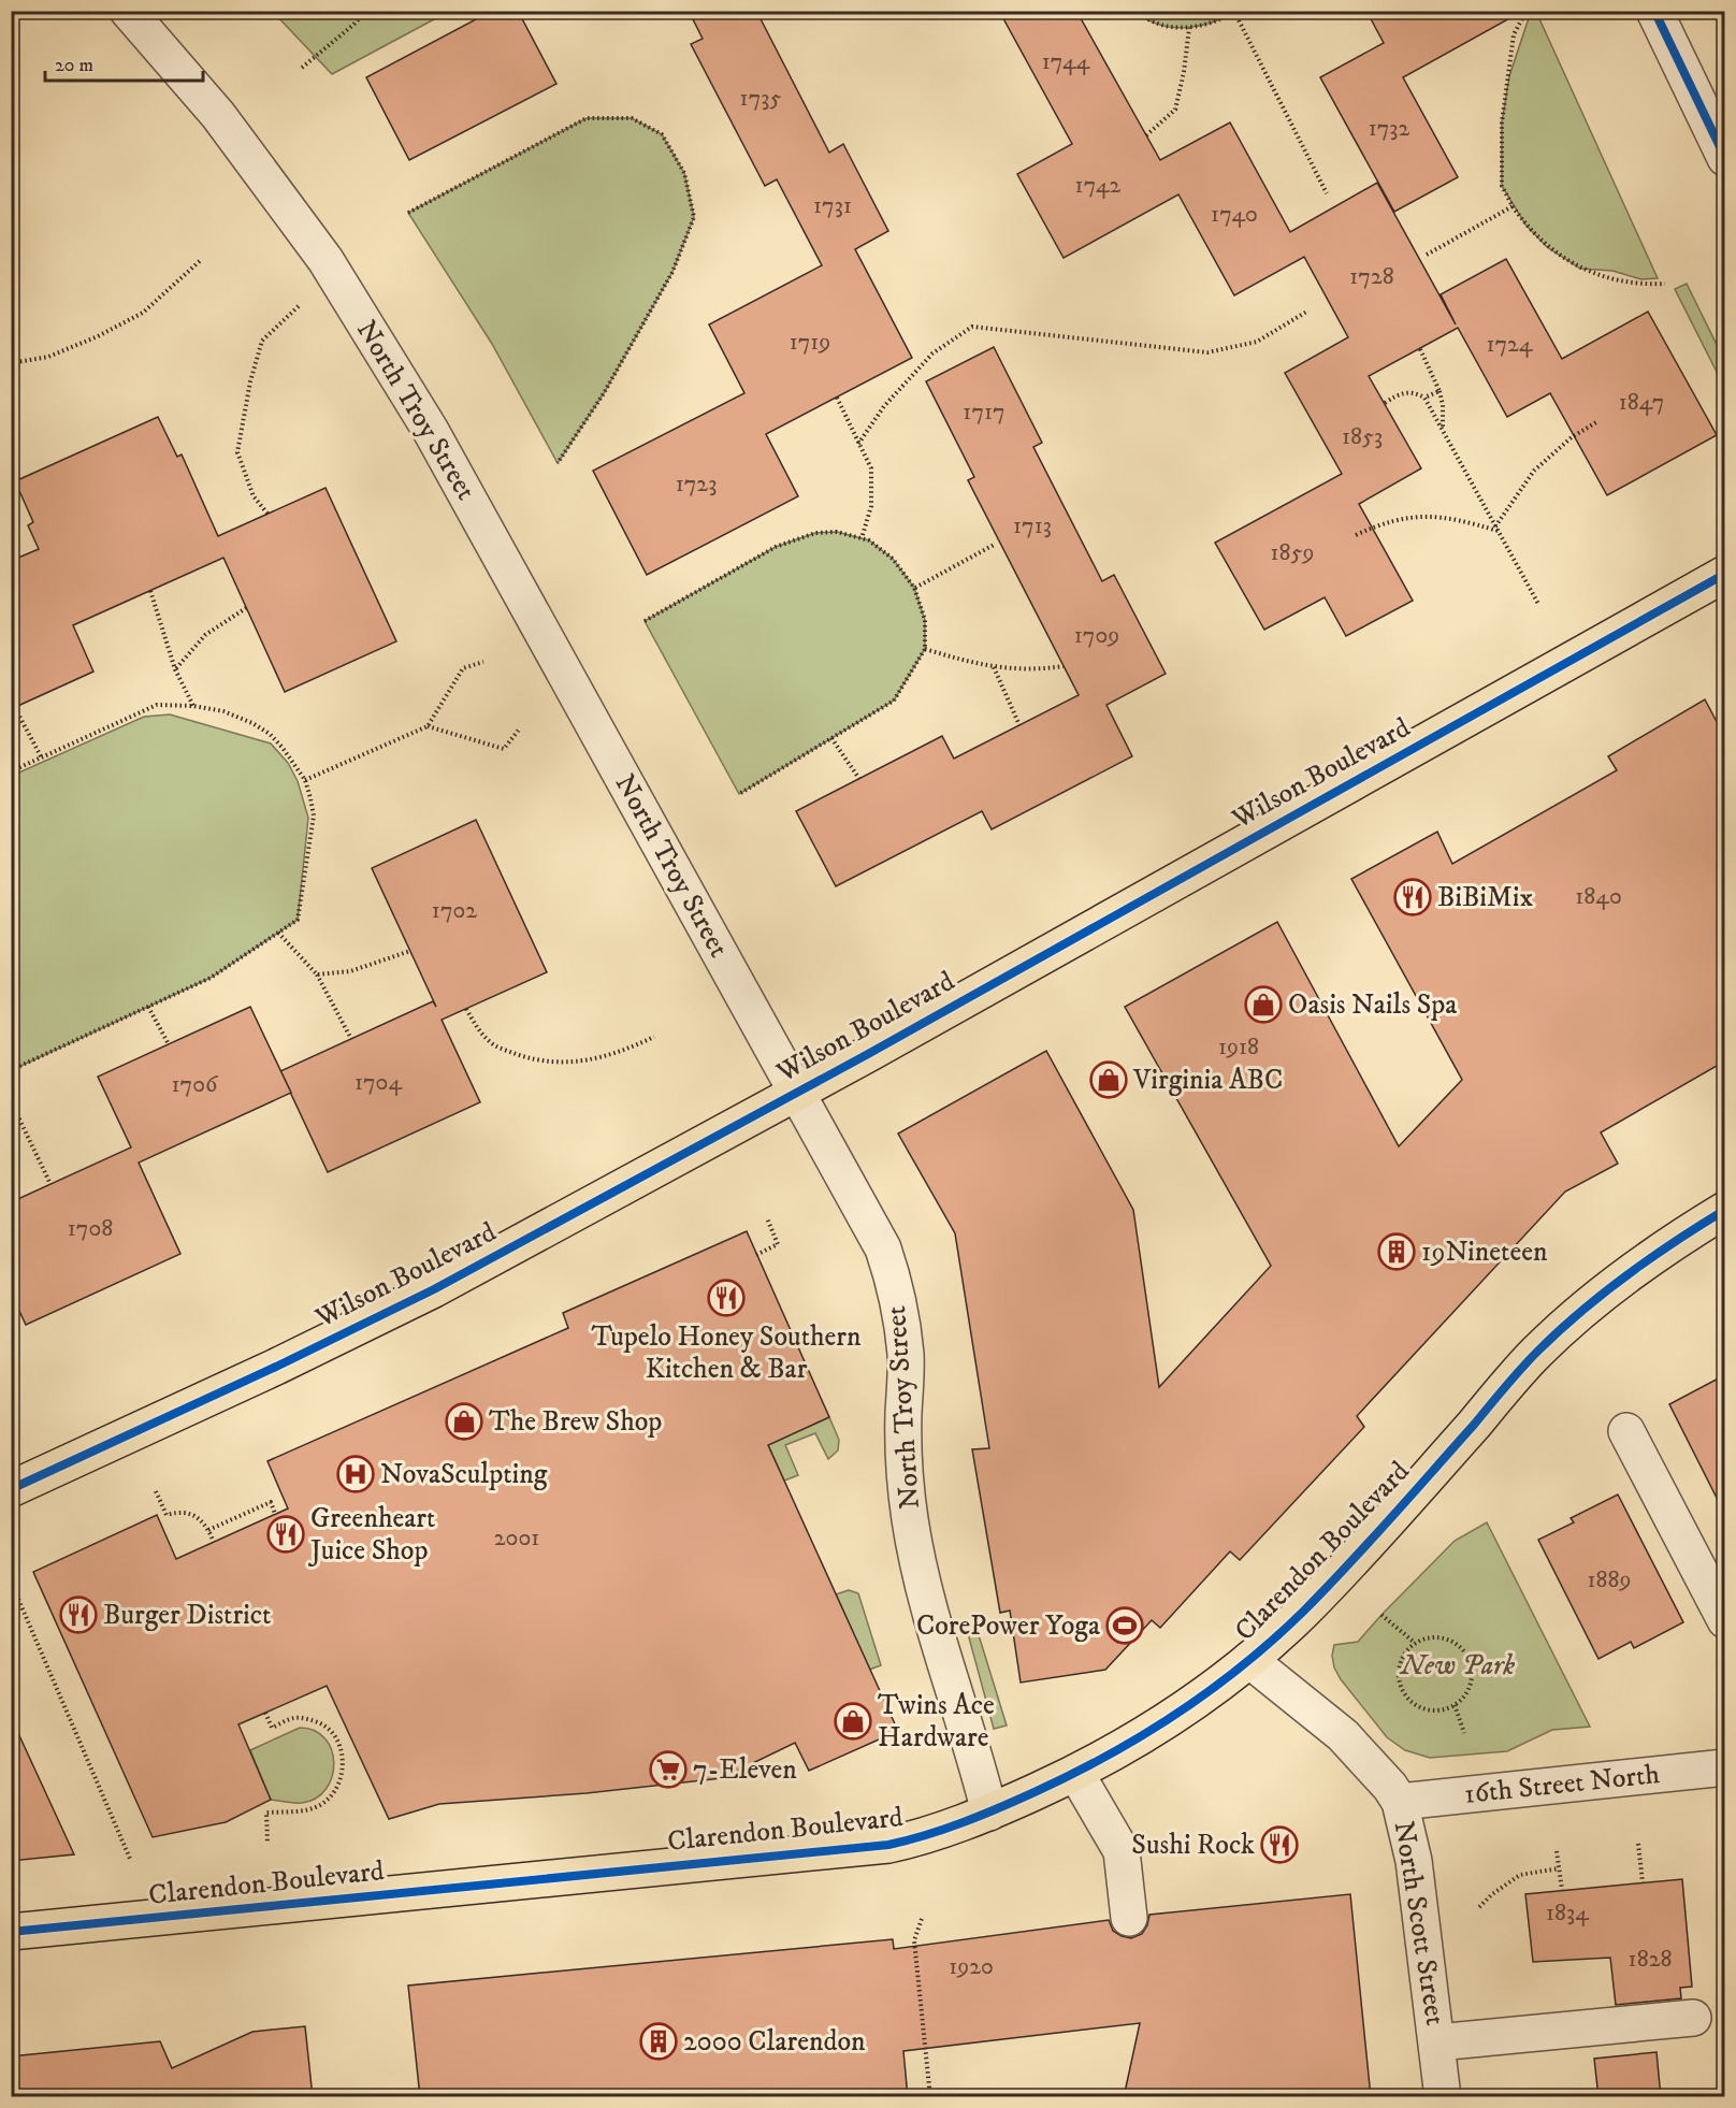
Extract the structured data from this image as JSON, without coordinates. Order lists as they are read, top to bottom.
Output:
{
  "streets": {
    "main road": ["Wilson Boulevard", "Clarendon Boulevard"],
    "street": ["North Troy Street", "16th Street North", "North Scott Street"]
  },
  "crossings": [
    ["North Troy Street", "Wilson Boulevard"],
    ["North Troy Street", "Clarendon Boulevard"],
    ["Clarendon Boulevard", "North Scott Street"],
    ["16th Street North", "North Scott Street"]
  ],
  "parks": ["New Park"],
  "places": {
    "restaurant": [
      "BiBiMix",
      "Tupelo Honey Southern Kitchen & Bar",
      "Greenheart Juice Shop",
      "Burger District",
      "Sushi Rock"
    ],
    "shop": [
      "Oasis Nails Spa",
      "Virginia ABC",
      "The Brew Shop",
      "Twins Ace Hardware"
    ],
    "building": ["19Nineteen", "2000 Clarendon"],
    "hospital": ["NovaSculpting"],
    "sports": ["CorePower Yoga"],
    "supermarket": ["7-Eleven"]
  },
  "house_numbers": [
    "1744",
    "1735",
    "1732",
    "1742",
    "1731",
    "1740",
    "1728",
    "1719",
    "1724",
    "1847",
    "1717",
    "1853",
    "1723",
    "1713",
    "1859",
    "1709",
    "1840",
    "1702",
    "1918",
    "1704",
    "1706",
    "1708",
    "2001",
    "1889",
    "1834",
    "1828",
    "1920"
  ],
  "scale_bar": "20 m"
}
